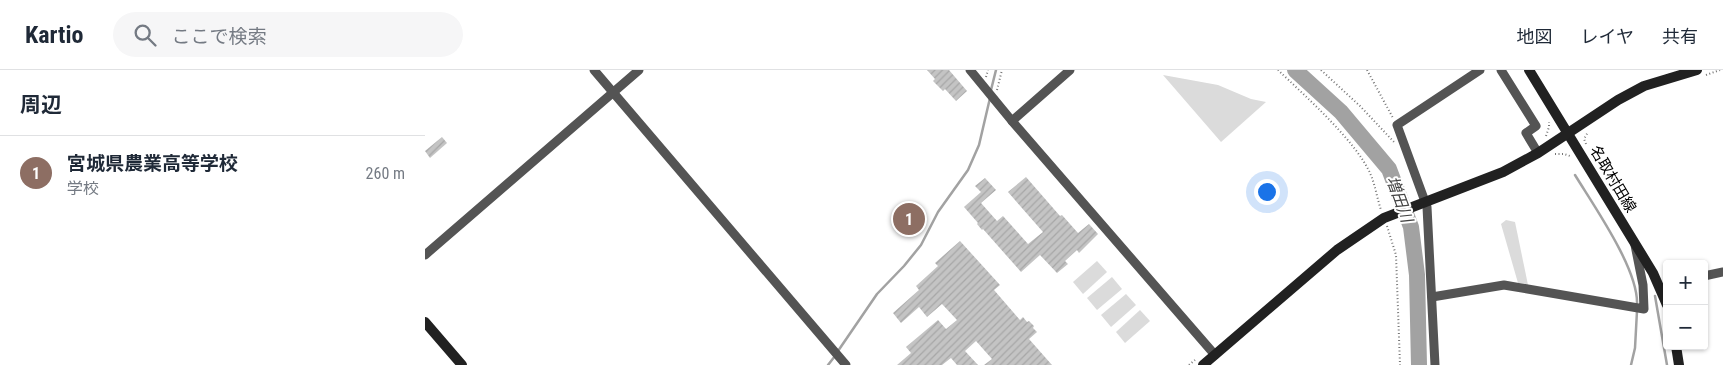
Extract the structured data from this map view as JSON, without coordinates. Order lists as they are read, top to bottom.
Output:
{
  "streets": {
    "street": ["名取村田線"]
  },
  "water": ["増田川"],
  "page": {
    "header": "Kartio",
    "search": "ここで検索",
    "nav": ["地図", "レイヤ", "共有"],
    "heading": "周辺",
    "list": [
      {
        "mark": "1",
        "name": "宮城県農業高等学校",
        "note": "学校",
        "value": "260 m"
      }
    ],
    "pins": "1",
    "map_buttons": ["+", "−"]
  }
}
